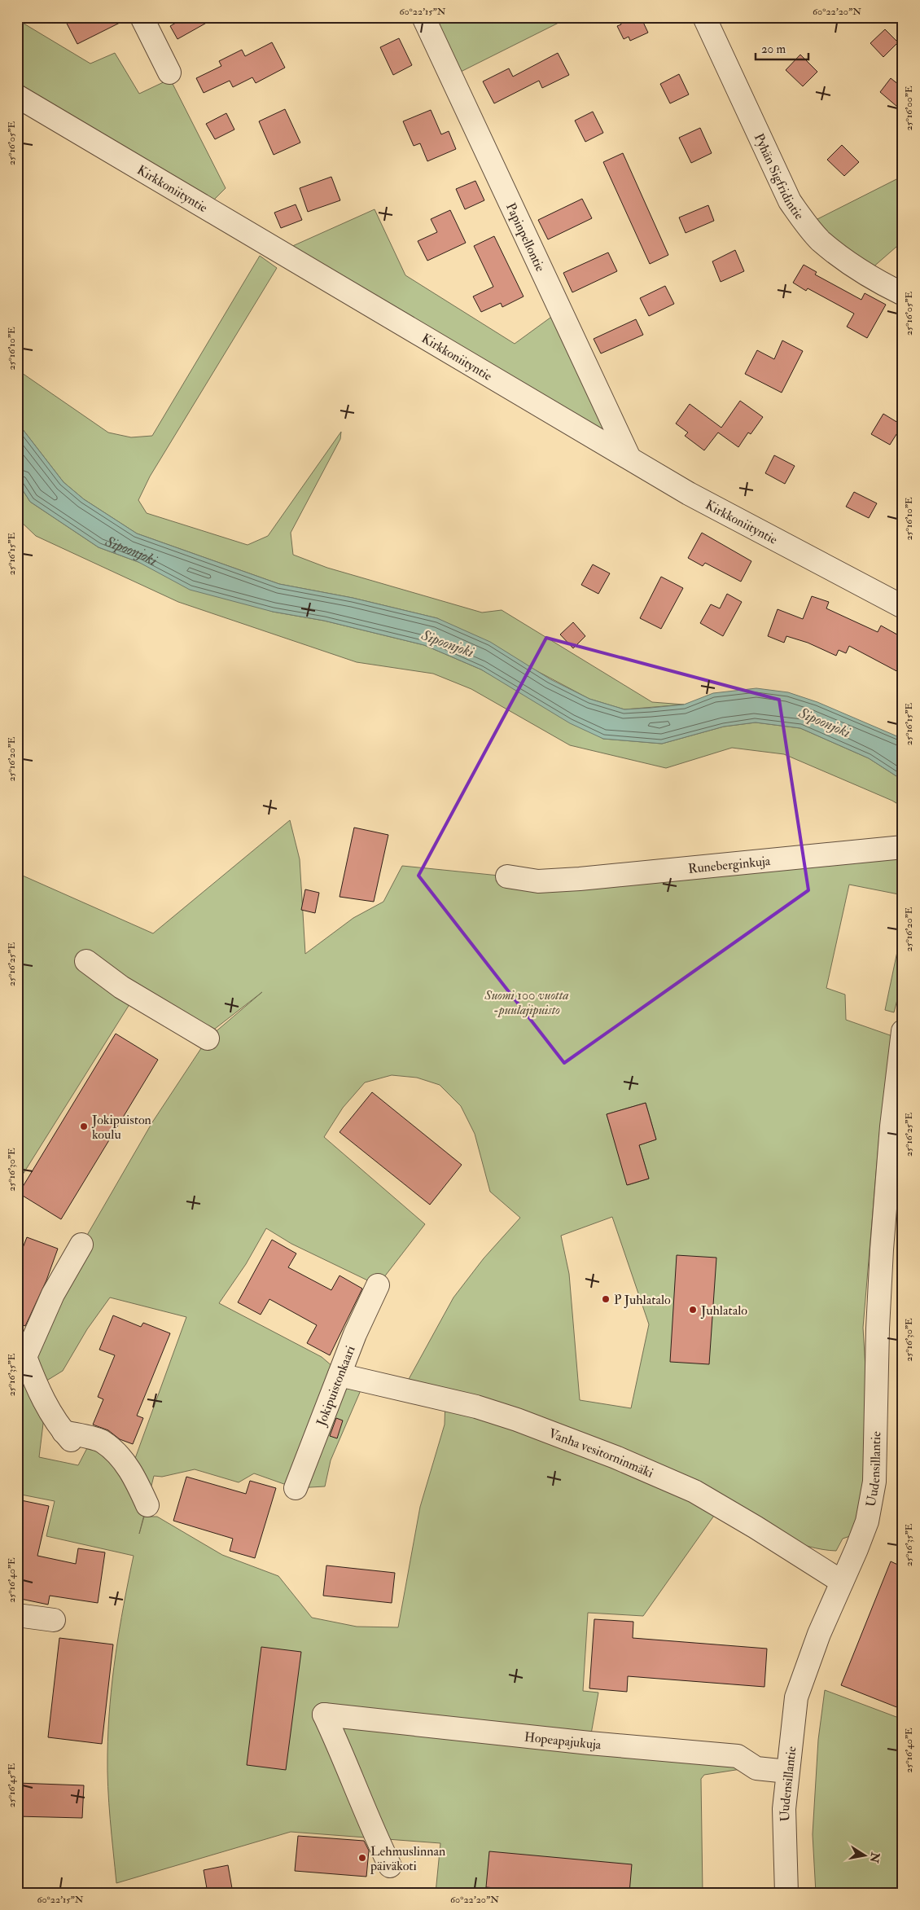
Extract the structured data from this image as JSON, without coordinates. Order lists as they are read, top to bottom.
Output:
{
  "streets": {
    "street": [
      "Pyhän Sigfridintie",
      "Kirkkoniityntie",
      "Papinpellontie",
      "Runeberginkuja",
      "Jokipuistonkaari",
      "Vanha vesitorninmäki",
      "Uudensillantie",
      "Hopeapajukuja"
    ]
  },
  "crossings": [
    ["Kirkkoniityntie", "Papinpellontie"],
    ["Jokipuistonkaari", "Vanha vesitorninmäki"],
    ["Vanha vesitorninmäki", "Uudensillantie"],
    ["Uudensillantie", "Hopeapajukuja"]
  ],
  "water": ["Sipoonjoki"],
  "parks": ["Suomi 100 vuotta -puulajipuisto"],
  "places": [
    "Jokipuiston koulu",
    "P Juhlatalo",
    "Juhlatalo",
    "Lehmuslinnan päiväkoti"
  ],
  "scale_bar": "20 m",
  "north": "right",
  "coordinates": [
    "60°22'15\"N",
    "60°22'20\"N",
    "25°16'00\"E",
    "25°16'05\"E",
    "25°16'10\"E",
    "25°16'15\"E",
    "25°16'20\"E",
    "25°16'25\"E",
    "25°16'30\"E",
    "25°16'35\"E",
    "25°16'40\"E",
    "25°16'45\"E"
  ]
}
